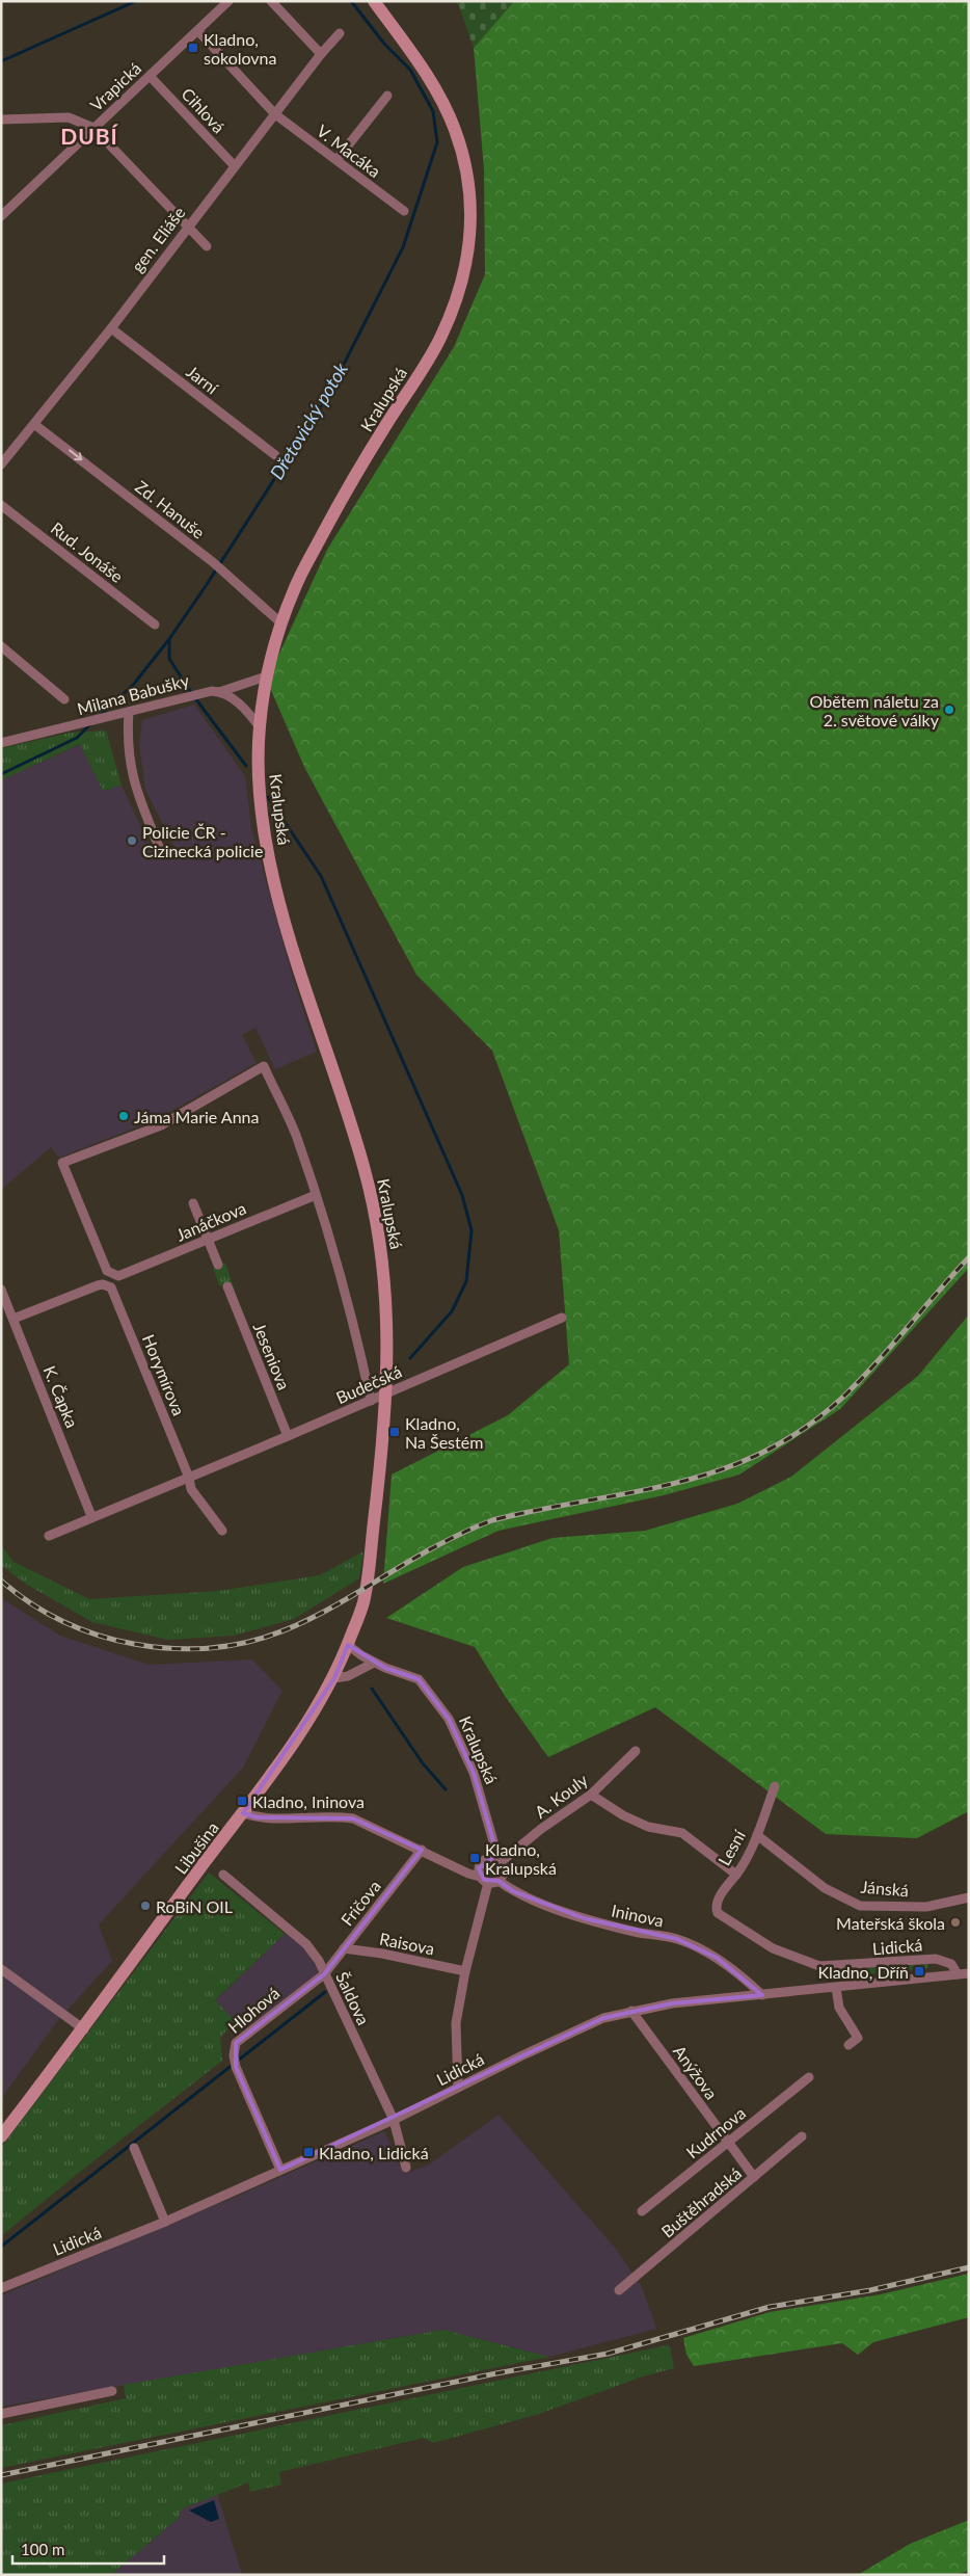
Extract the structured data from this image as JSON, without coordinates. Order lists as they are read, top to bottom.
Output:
{
  "streets": {
    "main road": ["Kralupská", "Libušina"],
    "street": [
      "Vrapická",
      "Cihlová",
      "V. Macáka",
      "gen. Eliáše",
      "Jarní",
      "Zd. Hanuše",
      "Rud. Jonáše",
      "Milana Babušky",
      "Janáčkova",
      "Jeseniova",
      "Horymírova",
      "Budečská",
      "K. Čapka",
      "A. Kouly",
      "Lesní",
      "Jánská",
      "Fričova",
      "Ininova",
      "Raisova",
      "Lidická",
      "Šaldova",
      "Hlohová",
      "Anýžova",
      "Kudrnova",
      "Buštěhradská"
    ]
  },
  "crossings": [
    ["Vrapická", "Cihlová"],
    ["Vrapická", "V. Macáka"],
    ["Cihlová", "gen. Eliáše"],
    ["V. Macáka", "gen. Eliáše"],
    ["gen. Eliáše", "Jarní"],
    ["gen. Eliáše", "Zd. Hanuše"],
    ["Kralupská", "Zd. Hanuše"],
    ["Kralupská", "Budečská"],
    ["Kralupská", "A. Kouly"],
    ["Kralupská", "Libušina"],
    ["Kralupská", "Ininova"],
    ["Jeseniova", "Budečská"],
    ["Horymírova", "Budečská"],
    ["Horymírova", "K. Čapka"],
    ["Budečská", "K. Čapka"],
    ["A. Kouly", "Ininova"],
    ["Lesní", "Jánská"],
    ["Lesní", "Lidická"],
    ["Fričova", "Raisova"],
    ["Fričova", "Šaldova"],
    ["Fričova", "Hlohová"],
    ["Ininova", "Lidická"],
    ["Lidická", "Šaldova"],
    ["Lidická", "Hlohová"],
    ["Lidická", "Anýžova"],
    ["Šaldova", "Hlohová"],
    ["Anýžova", "Kudrnova"],
    ["Anýžova", "Buštěhradská"]
  ],
  "one_way": ["Zd. Hanuše"],
  "districts": ["DUBÍ"],
  "water": ["Dřetovický potok"],
  "places": {
    "transit": [
      "Kladno, sokolovna",
      "Kladno, Na Šestém",
      "Kladno, Ininova",
      "Kladno, Kralupská",
      "Kladno, Dříň",
      "Kladno, Lidická"
    ],
    "other": [
      "Obětem náletu za 2. světové války",
      "Policie ČR - Cizinecká policie",
      "Jáma Marie Anna",
      "RoBiN OIL",
      "Mateřská škola"
    ]
  },
  "scale_bar": "100 m"
}
